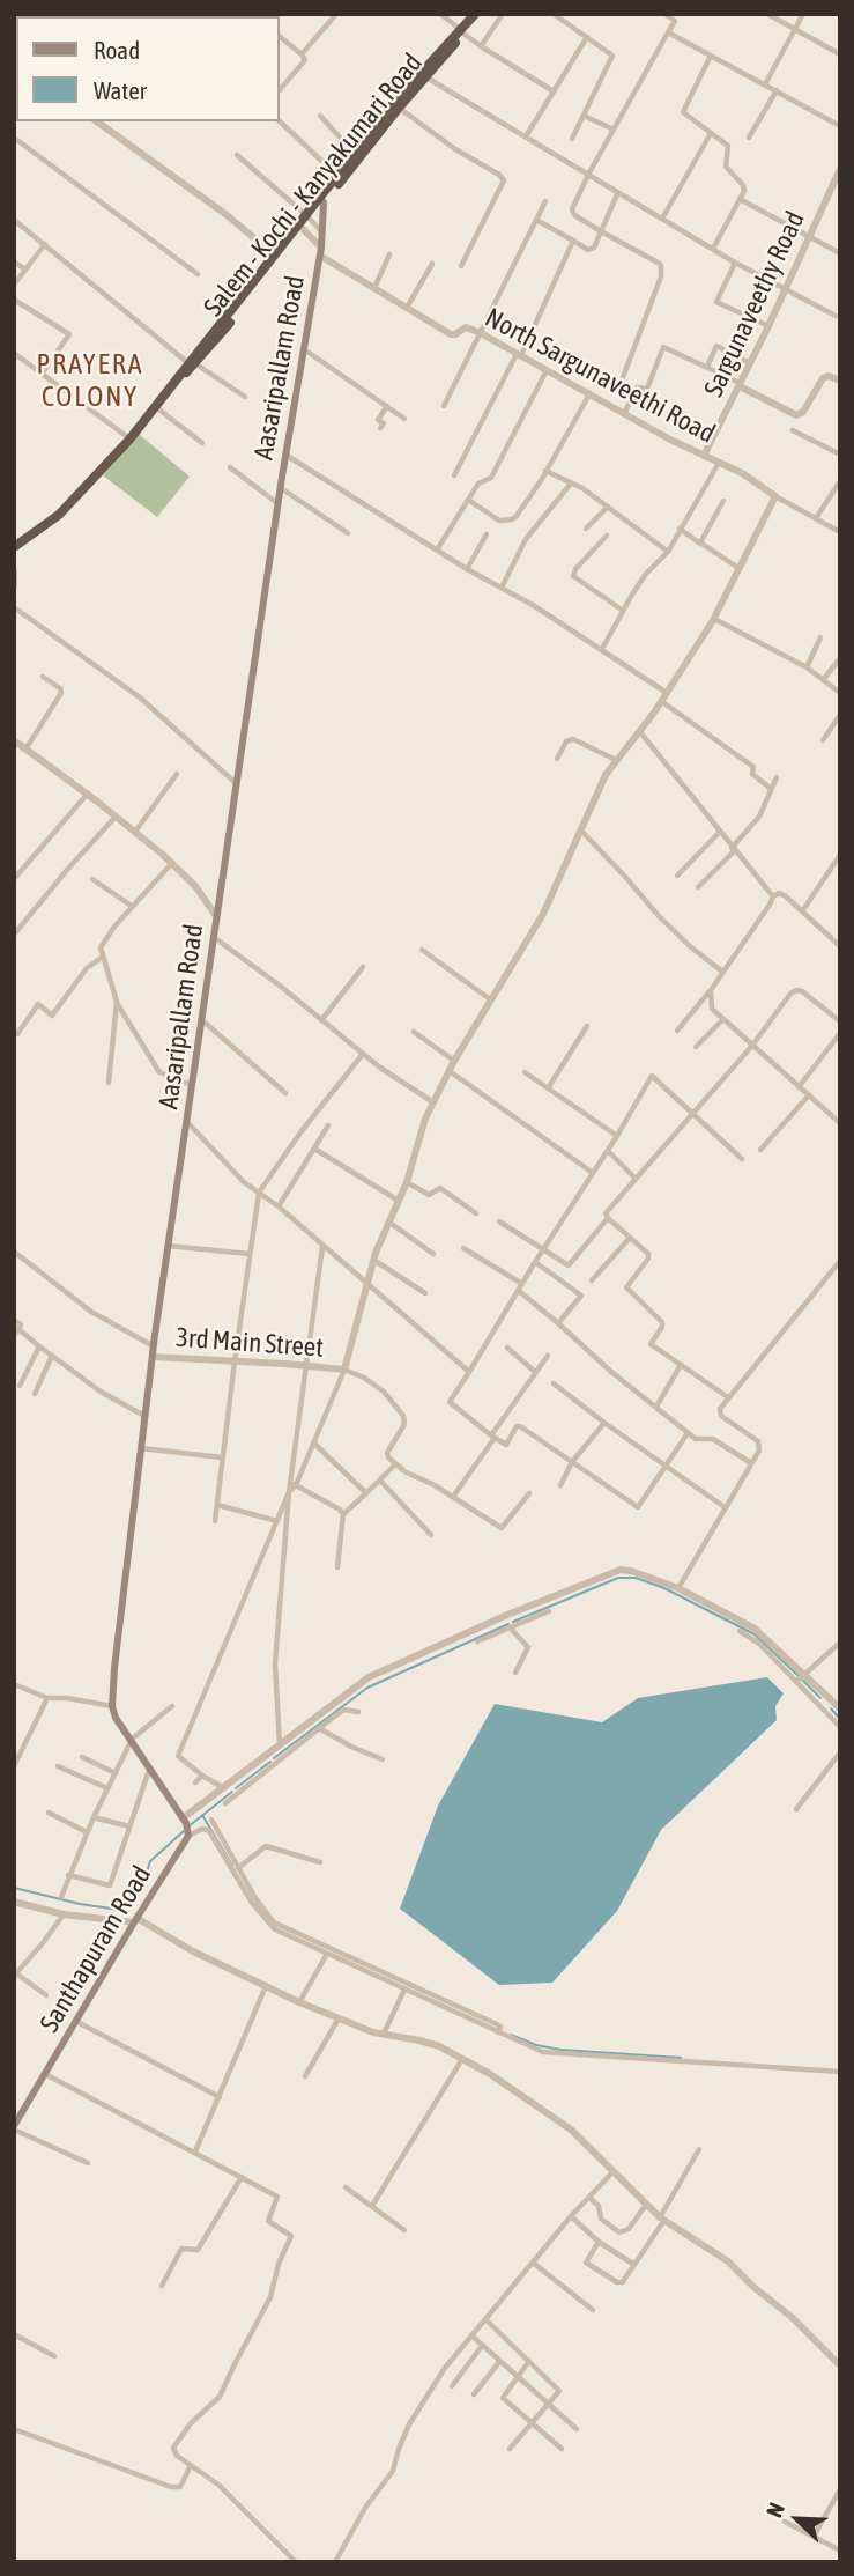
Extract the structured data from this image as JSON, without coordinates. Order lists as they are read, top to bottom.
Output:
{
  "streets": {
    "highway": ["Salem - Kochi - Kanyakumari Road"],
    "main road": ["Aasaripallam Road", "Santhapuram Road"],
    "street": ["Sargunaveethy Road", "North Sargunaveethi Road", "3rd Main Street"]
  },
  "crossings": [
    ["Salem - Kochi - Kanyakumari Road", "Aasaripallam Road"],
    ["Salem - Kochi - Kanyakumari Road", "North Sargunaveethi Road"],
    ["Sargunaveethy Road", "North Sargunaveethi Road"],
    ["Aasaripallam Road", "North Sargunaveethi Road"],
    ["Aasaripallam Road", "3rd Main Street"]
  ],
  "districts": ["PRAYERA COLONY"],
  "legend": ["Road", "Water"],
  "north": "top left"
}
